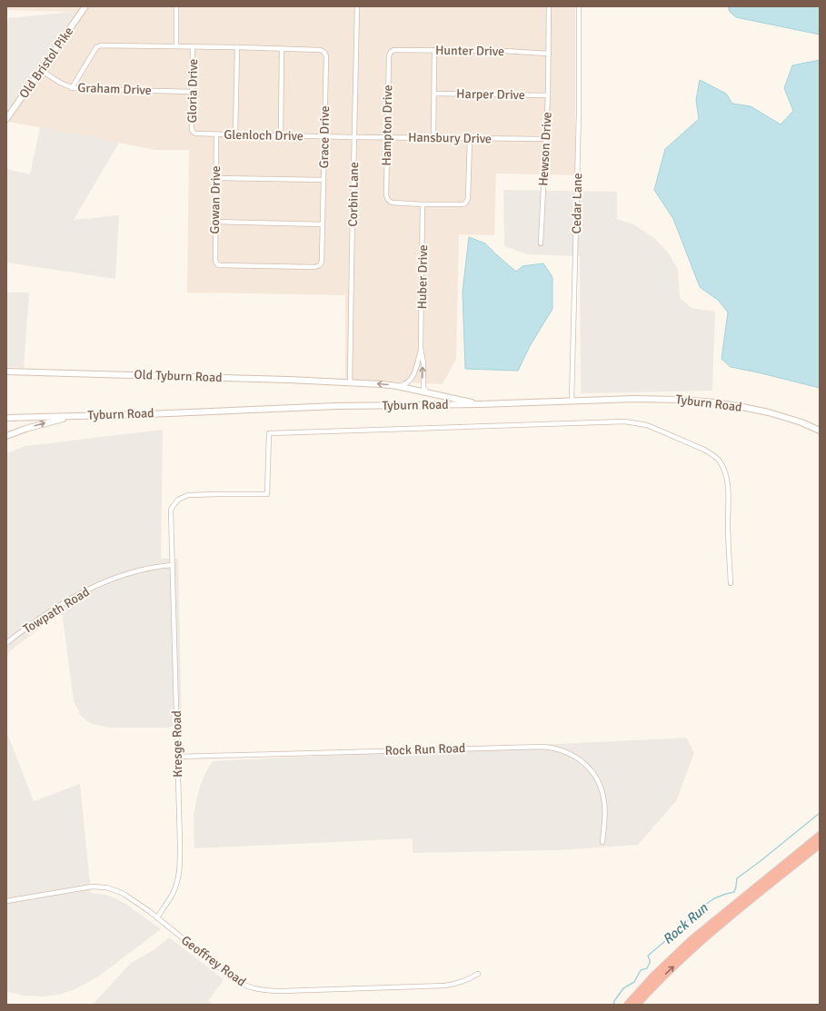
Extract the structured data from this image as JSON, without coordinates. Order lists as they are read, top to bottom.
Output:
{
  "streets": {
    "main road": ["Old Bristol Pike", "Old Tyburn Road", "Tyburn Road"],
    "street": [
      "Hunter Drive",
      "Graham Drive",
      "Gloria Drive",
      "Harper Drive",
      "Hampton Drive",
      "Glenloch Drive",
      "Grace Drive",
      "Hansbury Drive",
      "Hewson Drive",
      "Corbin Lane",
      "Gowan Drive",
      "Cedar Lane",
      "Huber Drive",
      "Towpath Road",
      "Kresge Road",
      "Rock Run Road",
      "Geoffrey Road"
    ]
  },
  "crossings": [
    ["Hunter Drive", "Hampton Drive"],
    ["Hunter Drive", "Hewson Drive"],
    ["Old Bristol Pike", "Graham Drive"],
    ["Graham Drive", "Gloria Drive"],
    ["Gloria Drive", "Glenloch Drive"],
    ["Gloria Drive", "Gowan Drive"],
    ["Harper Drive", "Hewson Drive"],
    ["Hampton Drive", "Hansbury Drive"],
    ["Hampton Drive", "Huber Drive"],
    ["Glenloch Drive", "Grace Drive"],
    ["Glenloch Drive", "Hansbury Drive"],
    ["Glenloch Drive", "Corbin Lane"],
    ["Glenloch Drive", "Gowan Drive"],
    ["Grace Drive", "Gowan Drive"],
    ["Hansbury Drive", "Hewson Drive"],
    ["Hansbury Drive", "Corbin Lane"],
    ["Corbin Lane", "Old Tyburn Road"],
    ["Cedar Lane", "Tyburn Road"],
    ["Huber Drive", "Old Tyburn Road"],
    ["Old Tyburn Road", "Tyburn Road"],
    ["Towpath Road", "Kresge Road"],
    ["Kresge Road", "Rock Run Road"],
    ["Kresge Road", "Geoffrey Road"]
  ],
  "water": ["Rock Run"]
}
